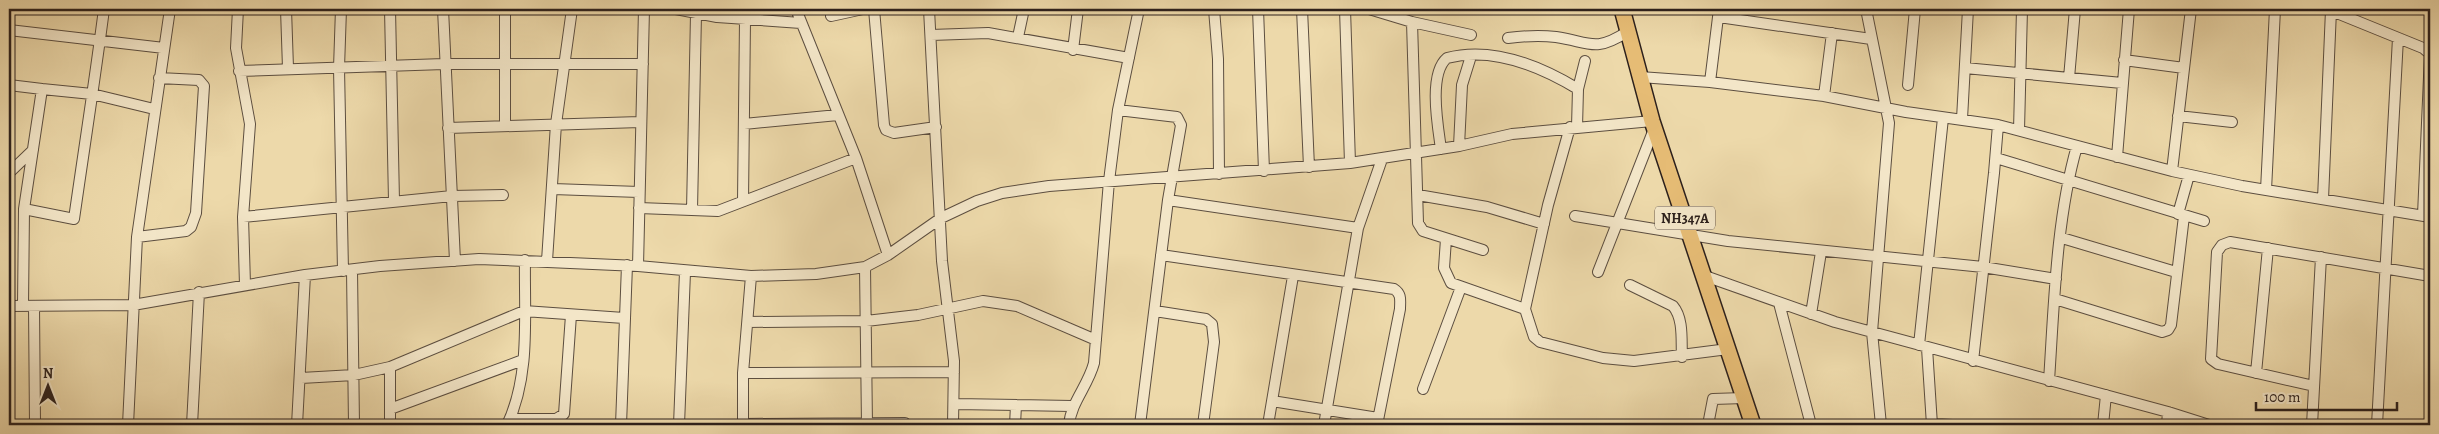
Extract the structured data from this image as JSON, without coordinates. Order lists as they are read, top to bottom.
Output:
{
  "streets": {
    "highway": ["NH347A"]
  },
  "scale_bar": "100 m",
  "north": "top"
}
